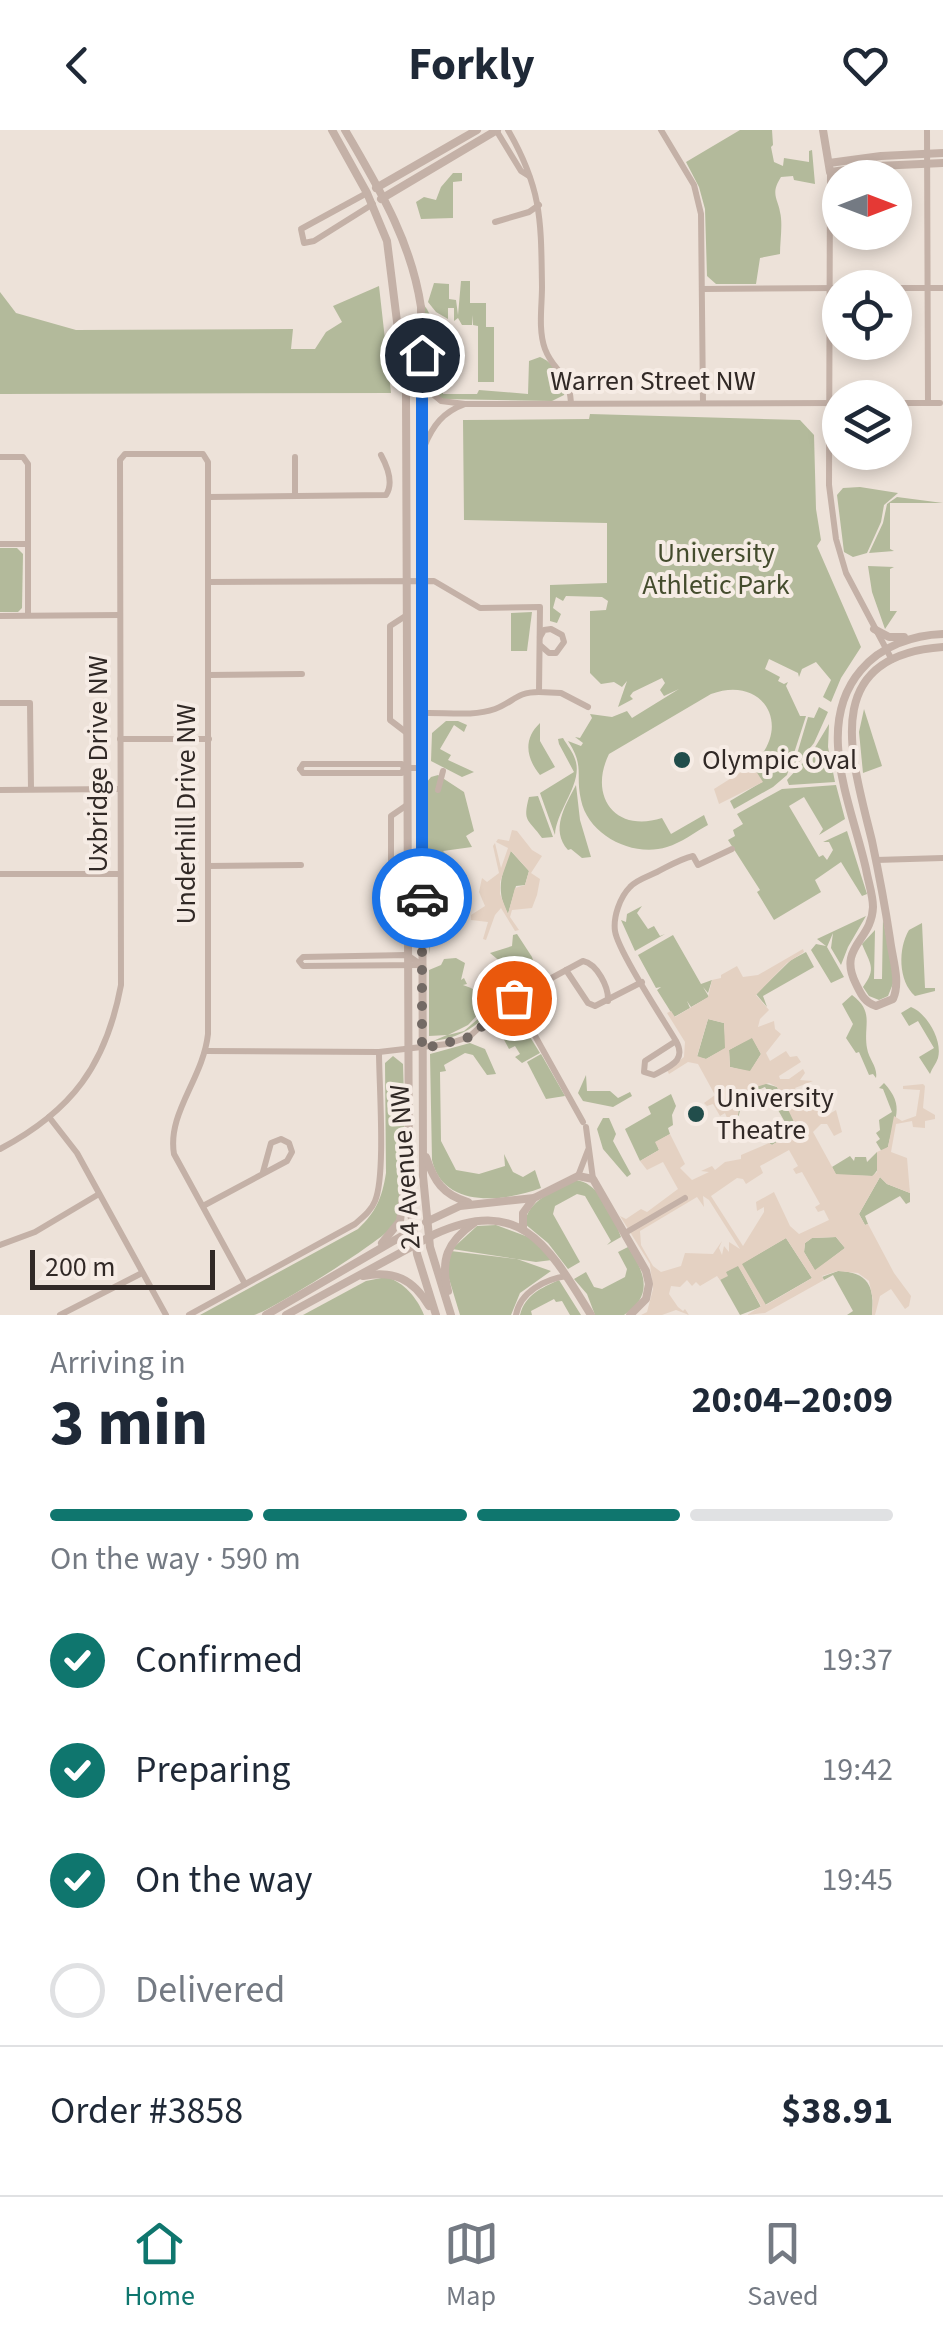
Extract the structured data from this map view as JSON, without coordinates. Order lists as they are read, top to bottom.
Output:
{
  "streets": {
    "street": [
      "Warren Street NW",
      "Uxbridge Drive NW",
      "Underhill Drive NW",
      "24 Avenue NW"
    ]
  },
  "crossings": [
    ["Warren Street NW", "24 Avenue NW"],
    ["Uxbridge Drive NW", "Underhill Drive NW"]
  ],
  "parks": ["University Athletic Park"],
  "places": ["Olympic Oval", "University Theatre"],
  "scale_bar": "200 m",
  "north": "right",
  "page": {
    "header": "Forkly",
    "scale": "200 m",
    "heading": ["3 min", "Arriving in", "20:04–20:09"],
    "panel": ["Order #3858", "$38.91"],
    "bar": "On the way · 590 m",
    "list": [
      ["Confirmed", "19:37"],
      ["Preparing", "19:42"],
      ["On the way", "19:45"],
      "Delivered"
    ],
    "tabs": ["Home", "Map", "Saved"]
  }
}
